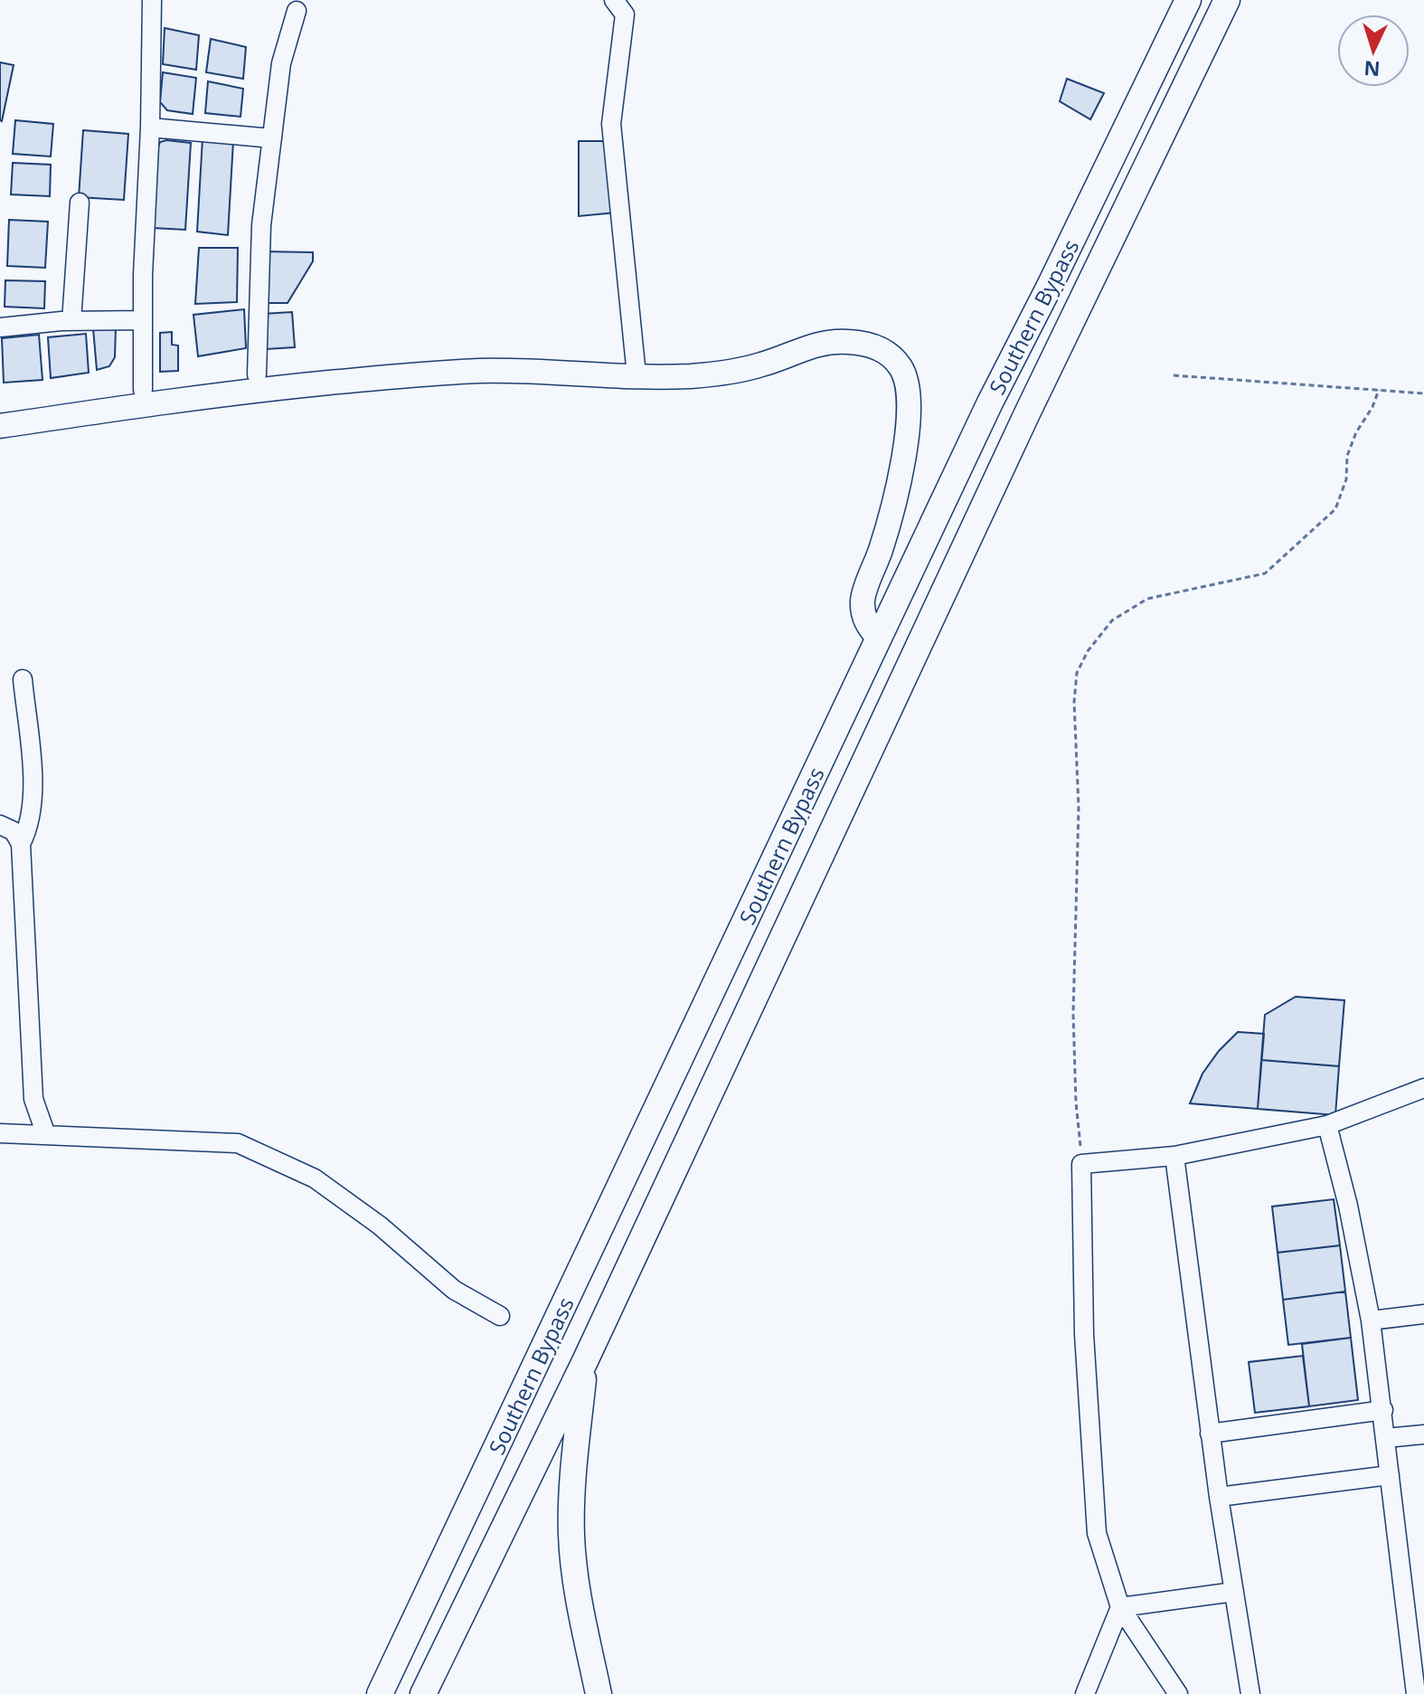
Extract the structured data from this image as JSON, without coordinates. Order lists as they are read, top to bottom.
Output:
{
  "streets": {
    "highway": ["Southern Bypass"]
  },
  "north": "bottom"
}
